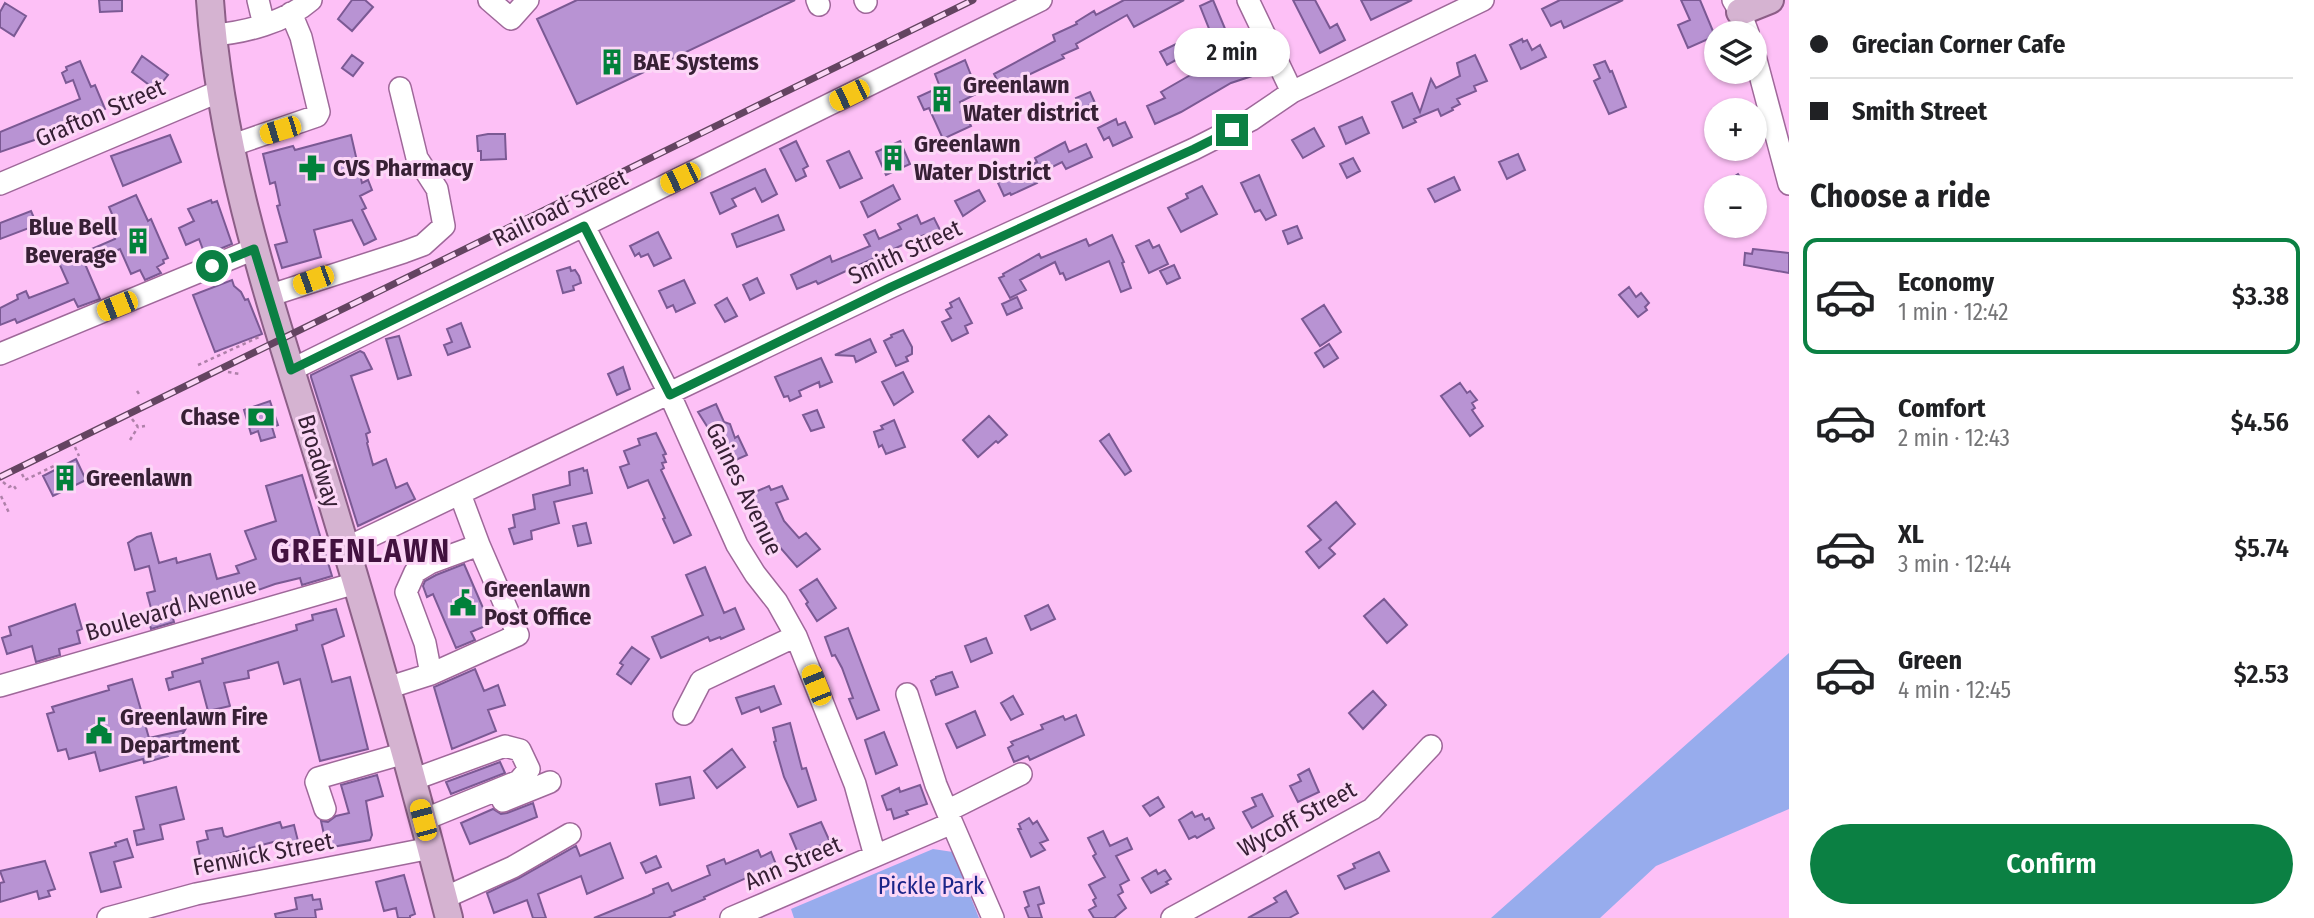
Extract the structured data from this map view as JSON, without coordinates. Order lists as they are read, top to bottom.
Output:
{
  "streets": {
    "main road": ["Broadway"],
    "street": [
      "Grafton Street",
      "Railroad Street",
      "Smith Street",
      "Gaines Avenue",
      "Boulevard Avenue",
      "Wycoff Street",
      "Fenwick Street",
      "Ann Street"
    ]
  },
  "crossings": [
    ["Grafton Street", "Broadway"],
    ["Railroad Street", "Broadway"],
    ["Railroad Street", "Gaines Avenue"],
    ["Smith Street", "Broadway"],
    ["Smith Street", "Gaines Avenue"],
    ["Broadway", "Boulevard Avenue"],
    ["Broadway", "Fenwick Street"],
    ["Gaines Avenue", "Ann Street"]
  ],
  "districts": ["GREENLAWN"],
  "parks": ["Pickle Park"],
  "places": {
    "building": [
      "BAE Systems",
      "Greenlawn Water district",
      "Greenlawn Water District",
      "Blue Bell Beverage",
      "Greenlawn"
    ],
    "pharmacy": ["CVS Pharmacy"],
    "bank": ["Chase"],
    "public building": ["Greenlawn Post Office", "Greenlawn Fire Department"]
  },
  "page": {
    "banner": ["Grecian Corner Cafe", "Smith Street"],
    "map_buttons": ["+", "−"],
    "bubble": "2 min",
    "heading": "Choose a ride",
    "list": [
      {
        "name": "Economy",
        "note": "1 min · 12:42",
        "value": "$3.38"
      },
      {
        "name": "Comfort",
        "note": "2 min · 12:43",
        "value": "$4.56"
      },
      {
        "name": "XL",
        "note": "3 min · 12:44",
        "value": "$5.74"
      },
      {
        "name": "Green",
        "note": "4 min · 12:45",
        "value": "$2.53"
      }
    ],
    "buttons": "Confirm"
  }
}
